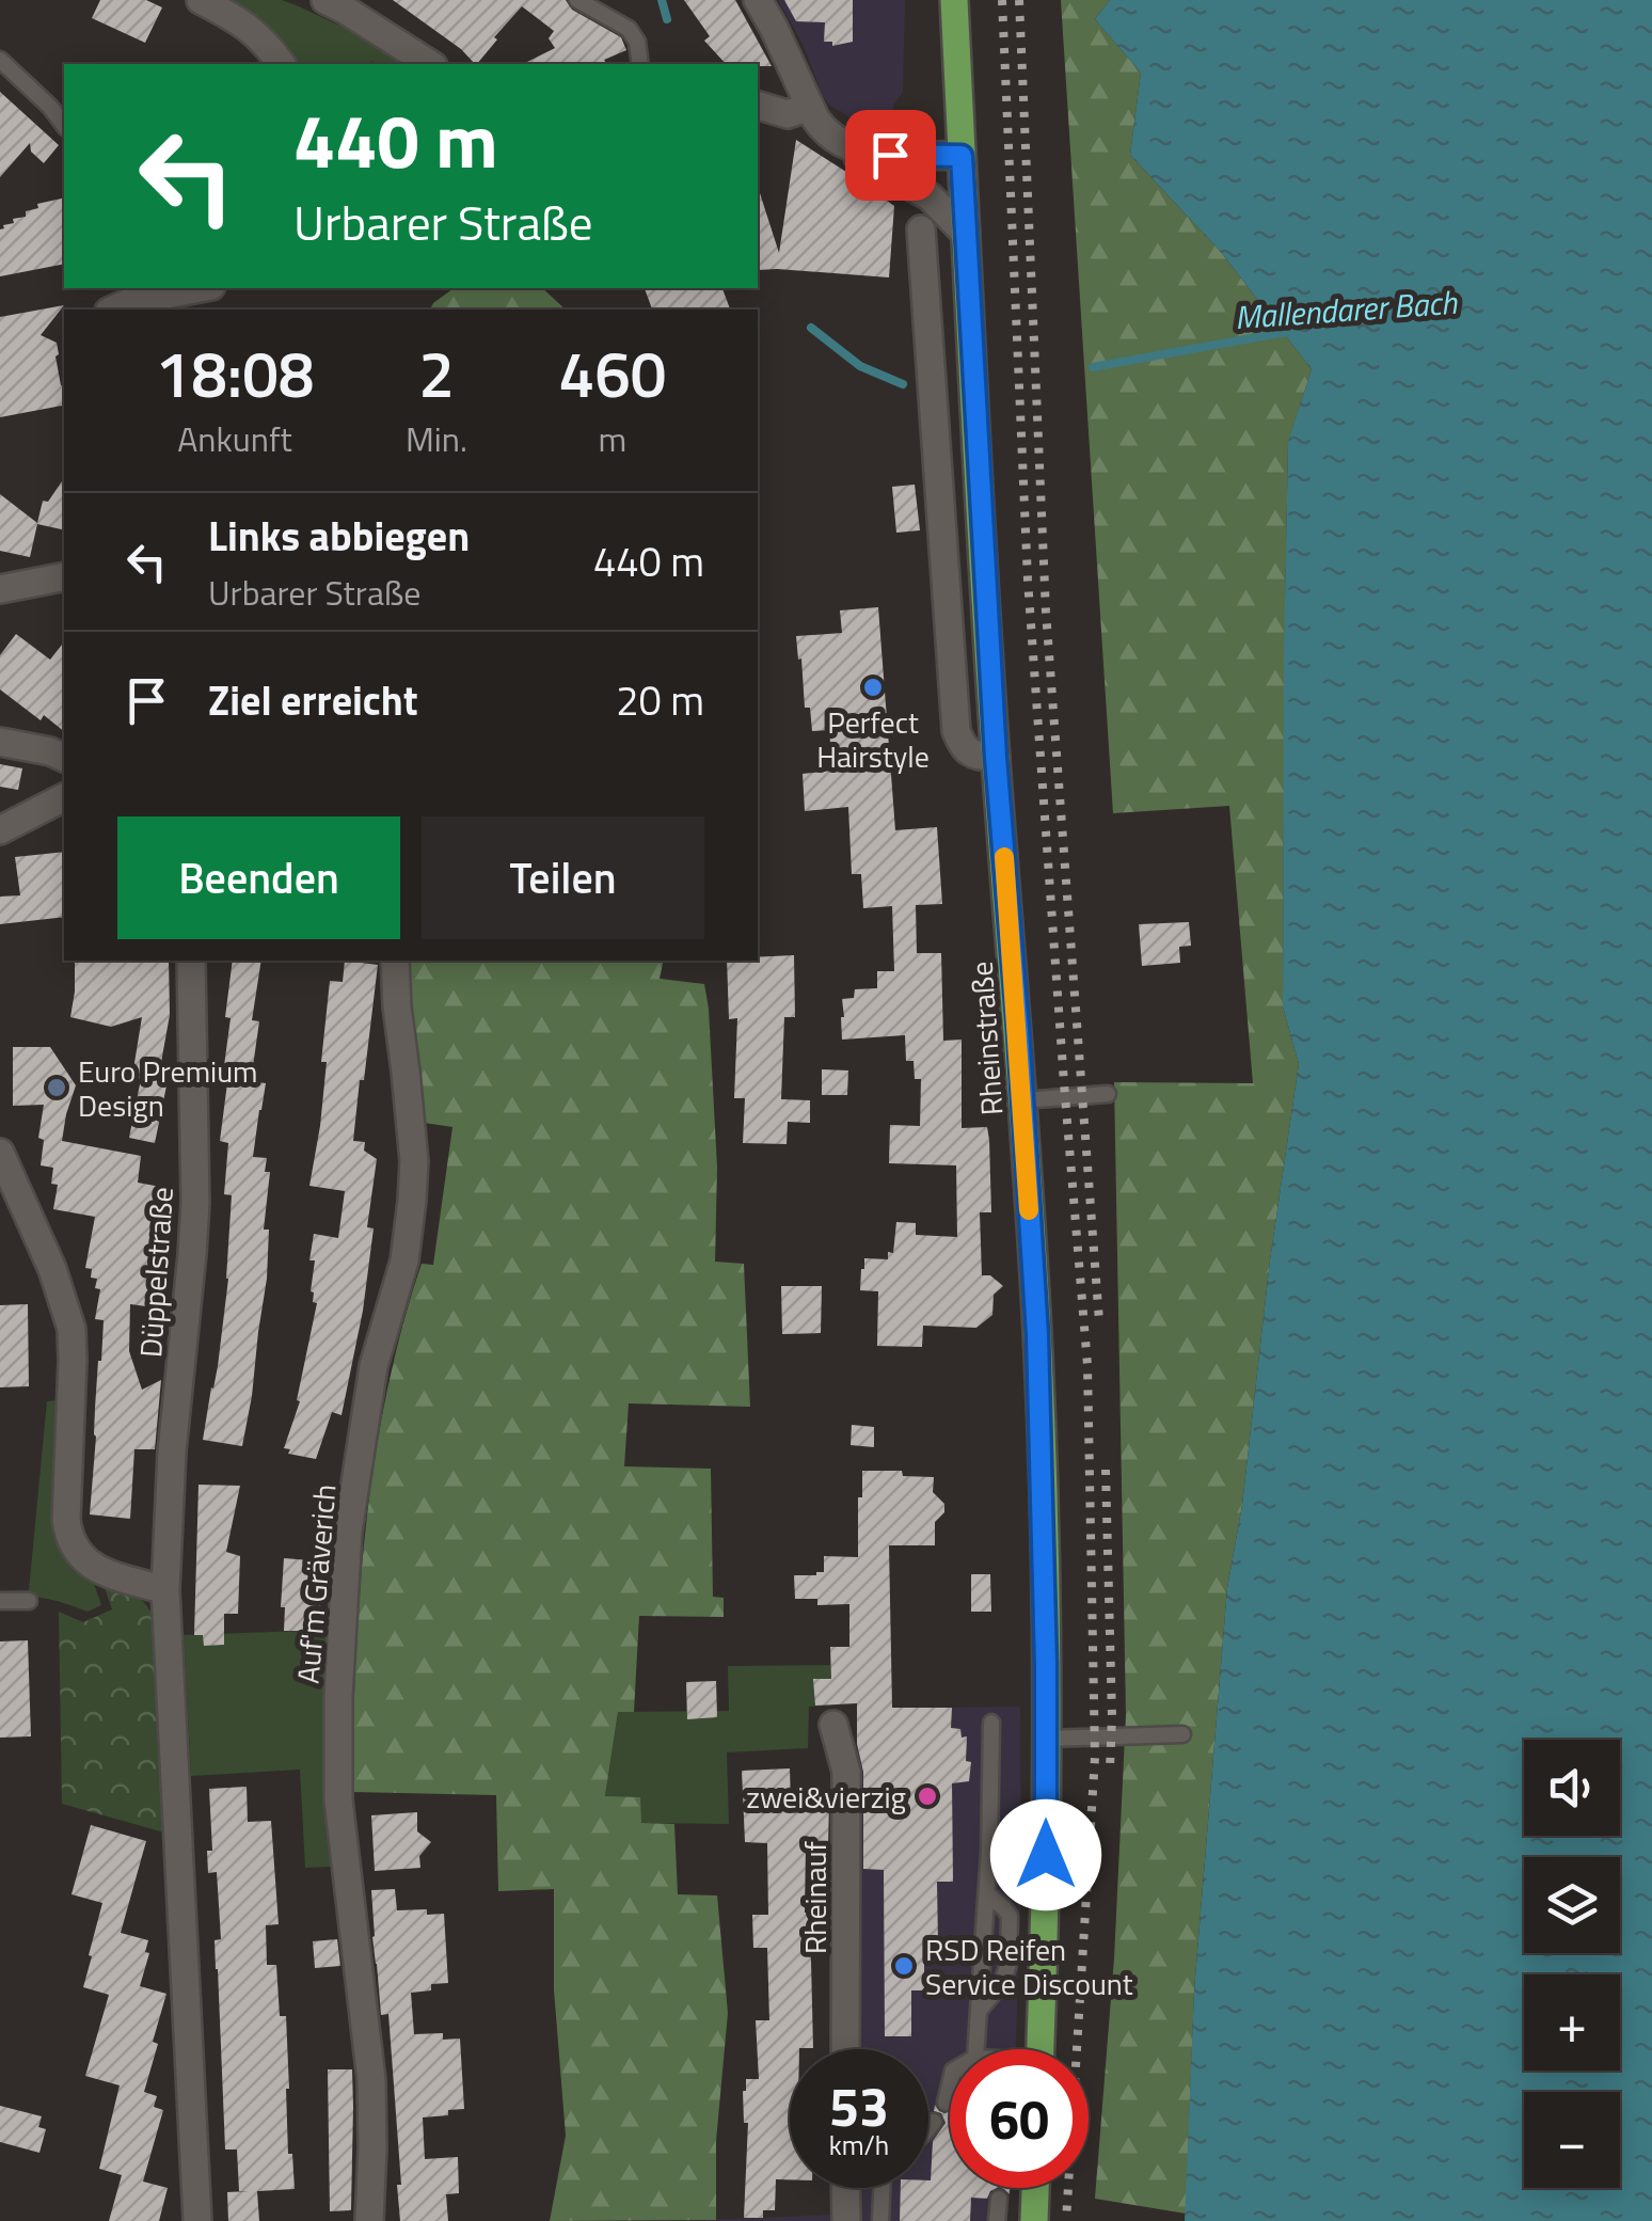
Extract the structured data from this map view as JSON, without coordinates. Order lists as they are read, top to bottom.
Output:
{
  "streets": {
    "main road": ["Rheinstraße"],
    "street": ["Düppelstraße", "Auf'm Gräverich", "Rheinauf"]
  },
  "water": ["Mallendarer Bach"],
  "places": [
    "Perfect Hairstyle",
    "Euro Premium Design",
    "zwei&vierzig",
    "RSD Reifen Service Discount"
  ],
  "page": {
    "turn": ["440 m", "Urbarer Straße"],
    "eta": [
      "18:08",
      "Ankunft",
      "2",
      "Min.",
      "460",
      "m"
    ],
    "list": [
      {
        "name": "Links abbiegen",
        "note": "Urbarer Straße",
        "value": "440 m"
      },
      {
        "name": "Ziel erreicht",
        "value": "20 m"
      }
    ],
    "buttons": ["Beenden", "Teilen"],
    "map_buttons": ["+", "−"],
    "speed": "53 km/h",
    "limit": "60"
  }
}
